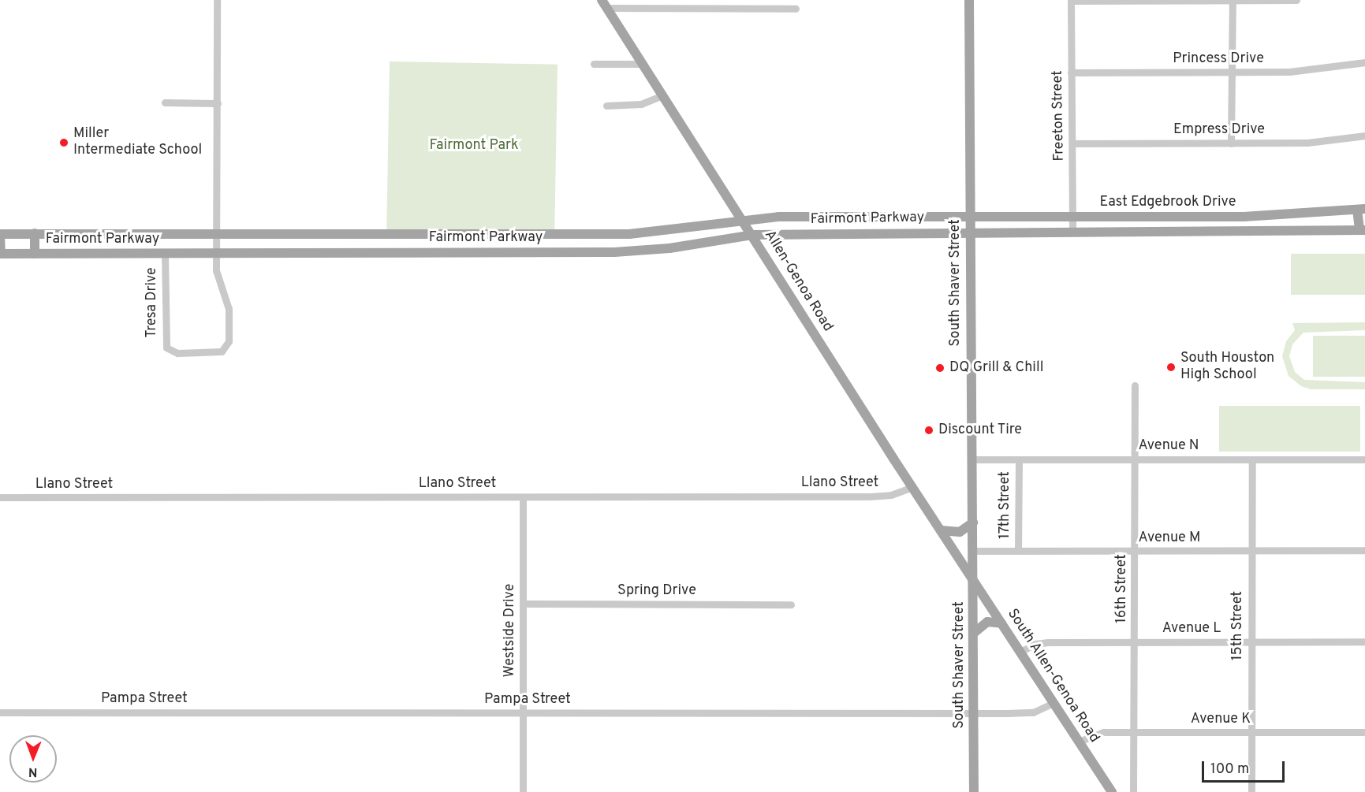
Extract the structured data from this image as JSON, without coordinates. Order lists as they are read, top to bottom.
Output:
{
  "streets": {
    "main road": [
      "East Edgebrook Drive",
      "Fairmont Parkway",
      "Allen-Genoa Road",
      "South Shaver Street",
      "South Allen-Genoa Road"
    ],
    "street": [
      "Princess Drive",
      "Freeton Street",
      "Empress Drive",
      "Tresa Drive",
      "Avenue N",
      "Llano Street",
      "17th Street",
      "Avenue M",
      "16th Street",
      "Spring Drive",
      "15th Street",
      "Avenue L",
      "Westside Drive",
      "Pampa Street",
      "Avenue K"
    ]
  },
  "crossings": [
    ["Princess Drive", "Freeton Street"],
    ["Freeton Street", "Empress Drive"],
    ["Freeton Street", "East Edgebrook Drive"],
    ["East Edgebrook Drive", "Fairmont Parkway"],
    ["East Edgebrook Drive", "South Shaver Street"],
    ["Fairmont Parkway", "Allen-Genoa Road"],
    ["Fairmont Parkway", "South Shaver Street"],
    ["Fairmont Parkway", "Tresa Drive"],
    ["Allen-Genoa Road", "South Shaver Street"],
    ["Allen-Genoa Road", "Llano Street"],
    ["Allen-Genoa Road", "South Allen-Genoa Road"],
    ["South Shaver Street", "Avenue N"],
    ["South Shaver Street", "Avenue M"],
    ["South Shaver Street", "South Allen-Genoa Road"],
    ["South Shaver Street", "Pampa Street"],
    ["Avenue N", "17th Street"],
    ["Avenue N", "16th Street"],
    ["Avenue N", "15th Street"],
    ["Llano Street", "Westside Drive"],
    ["17th Street", "Avenue M"],
    ["Avenue M", "16th Street"],
    ["Avenue M", "15th Street"],
    ["16th Street", "Avenue L"],
    ["16th Street", "Avenue K"],
    ["Spring Drive", "Westside Drive"],
    ["15th Street", "Avenue L"],
    ["15th Street", "Avenue K"],
    ["Avenue L", "South Allen-Genoa Road"],
    ["Westside Drive", "Pampa Street"],
    ["South Allen-Genoa Road", "Pampa Street"],
    ["South Allen-Genoa Road", "Avenue K"]
  ],
  "parks": ["Fairmont Park"],
  "places": [
    "Miller Intermediate School",
    "South Houston High School",
    "DQ Grill & Chill",
    "Discount Tire"
  ],
  "scale_bar": "100 m",
  "north": "bottom"
}
